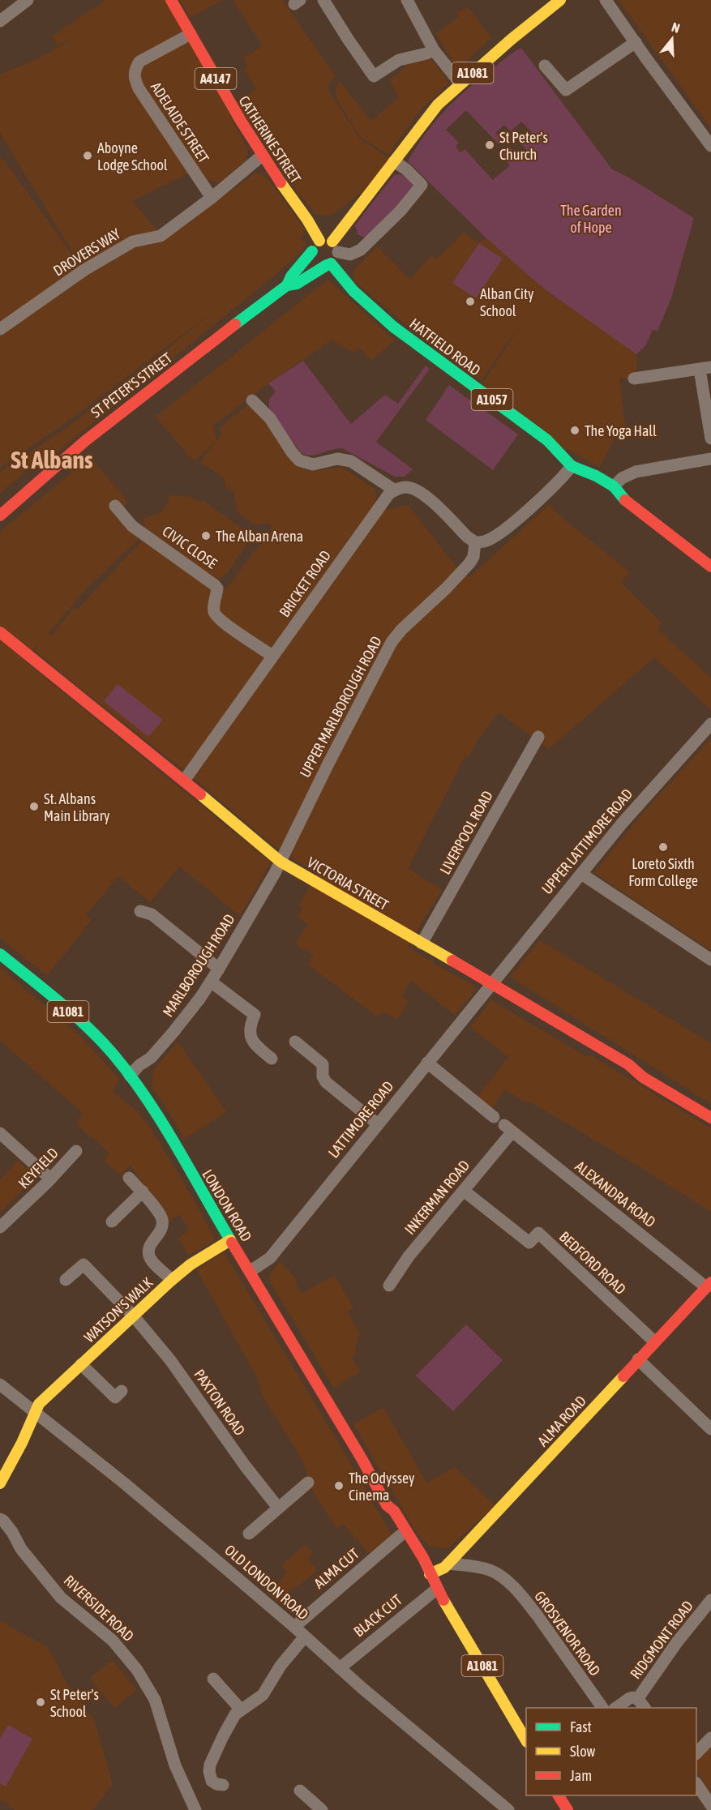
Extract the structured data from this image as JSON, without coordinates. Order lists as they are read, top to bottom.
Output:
{
  "streets": {
    "main road": [
      "A1081",
      "A4147",
      "CATHERINE STREET",
      "HATFIELD ROAD",
      "ST PETER'S STREET",
      "A1057",
      "VICTORIA STREET",
      "LONDON ROAD",
      "WATSON'S WALK",
      "ALMA ROAD"
    ],
    "street": [
      "ADELAIDE STREET",
      "DROVERS WAY",
      "CIVIC CLOSE",
      "BRICKET ROAD",
      "UPPER MARLBOROUGH ROAD",
      "LIVERPOOL ROAD",
      "UPPER LATTIMORE ROAD",
      "MARLBOROUGH ROAD",
      "LATTIMORE ROAD",
      "KEYFIELD",
      "ALEXANDRA ROAD",
      "INKERMAN ROAD",
      "BEDFORD ROAD",
      "PAXTON ROAD",
      "ALMA CUT",
      "OLD LONDON ROAD",
      "RIVERSIDE ROAD",
      "BLACK CUT",
      "GROSVENOR ROAD",
      "RIDGMONT ROAD"
    ]
  },
  "crossings": [
    ["A1081", "CATHERINE STREET"],
    ["A1081", "HATFIELD ROAD"],
    ["A1081", "ST PETER'S STREET"],
    ["ADELAIDE STREET", "CATHERINE STREET"],
    ["ADELAIDE STREET", "DROVERS WAY"],
    ["CATHERINE STREET", "DROVERS WAY"],
    ["CATHERINE STREET", "HATFIELD ROAD"],
    ["CATHERINE STREET", "ST PETER'S STREET"],
    ["HATFIELD ROAD", "ST PETER'S STREET"],
    ["CIVIC CLOSE", "BRICKET ROAD"],
    ["BRICKET ROAD", "VICTORIA STREET"],
    ["UPPER MARLBOROUGH ROAD", "VICTORIA STREET"],
    ["UPPER MARLBOROUGH ROAD", "MARLBOROUGH ROAD"],
    ["LIVERPOOL ROAD", "VICTORIA STREET"],
    ["UPPER LATTIMORE ROAD", "VICTORIA STREET"],
    ["UPPER LATTIMORE ROAD", "LATTIMORE ROAD"],
    ["VICTORIA STREET", "MARLBOROUGH ROAD"],
    ["VICTORIA STREET", "LATTIMORE ROAD"],
    ["MARLBOROUGH ROAD", "LONDON ROAD"],
    ["LATTIMORE ROAD", "LONDON ROAD"],
    ["ALEXANDRA ROAD", "INKERMAN ROAD"],
    ["ALEXANDRA ROAD", "ALMA ROAD"],
    ["INKERMAN ROAD", "BEDFORD ROAD"],
    ["LONDON ROAD", "WATSON'S WALK"],
    ["LONDON ROAD", "ALMA ROAD"],
    ["LONDON ROAD", "ALMA CUT"],
    ["LONDON ROAD", "BLACK CUT"],
    ["BEDFORD ROAD", "ALMA ROAD"],
    ["WATSON'S WALK", "PAXTON ROAD"],
    ["WATSON'S WALK", "OLD LONDON ROAD"],
    ["ALMA ROAD", "GROSVENOR ROAD"],
    ["ALMA CUT", "OLD LONDON ROAD"],
    ["OLD LONDON ROAD", "BLACK CUT"]
  ],
  "districts": ["St Albans"],
  "parks": ["The Garden of Hope"],
  "places": [
    "St Peter's Church",
    "Aboyne Lodge School",
    "Alban City School",
    "The Yoga Hall",
    "The Alban Arena",
    "St. Albans Main Library",
    "Loreto Sixth Form College",
    "The Odyssey Cinema",
    "St Peter's School"
  ],
  "legend": ["Fast", "Slow", "Jam"],
  "north": "top"
}
